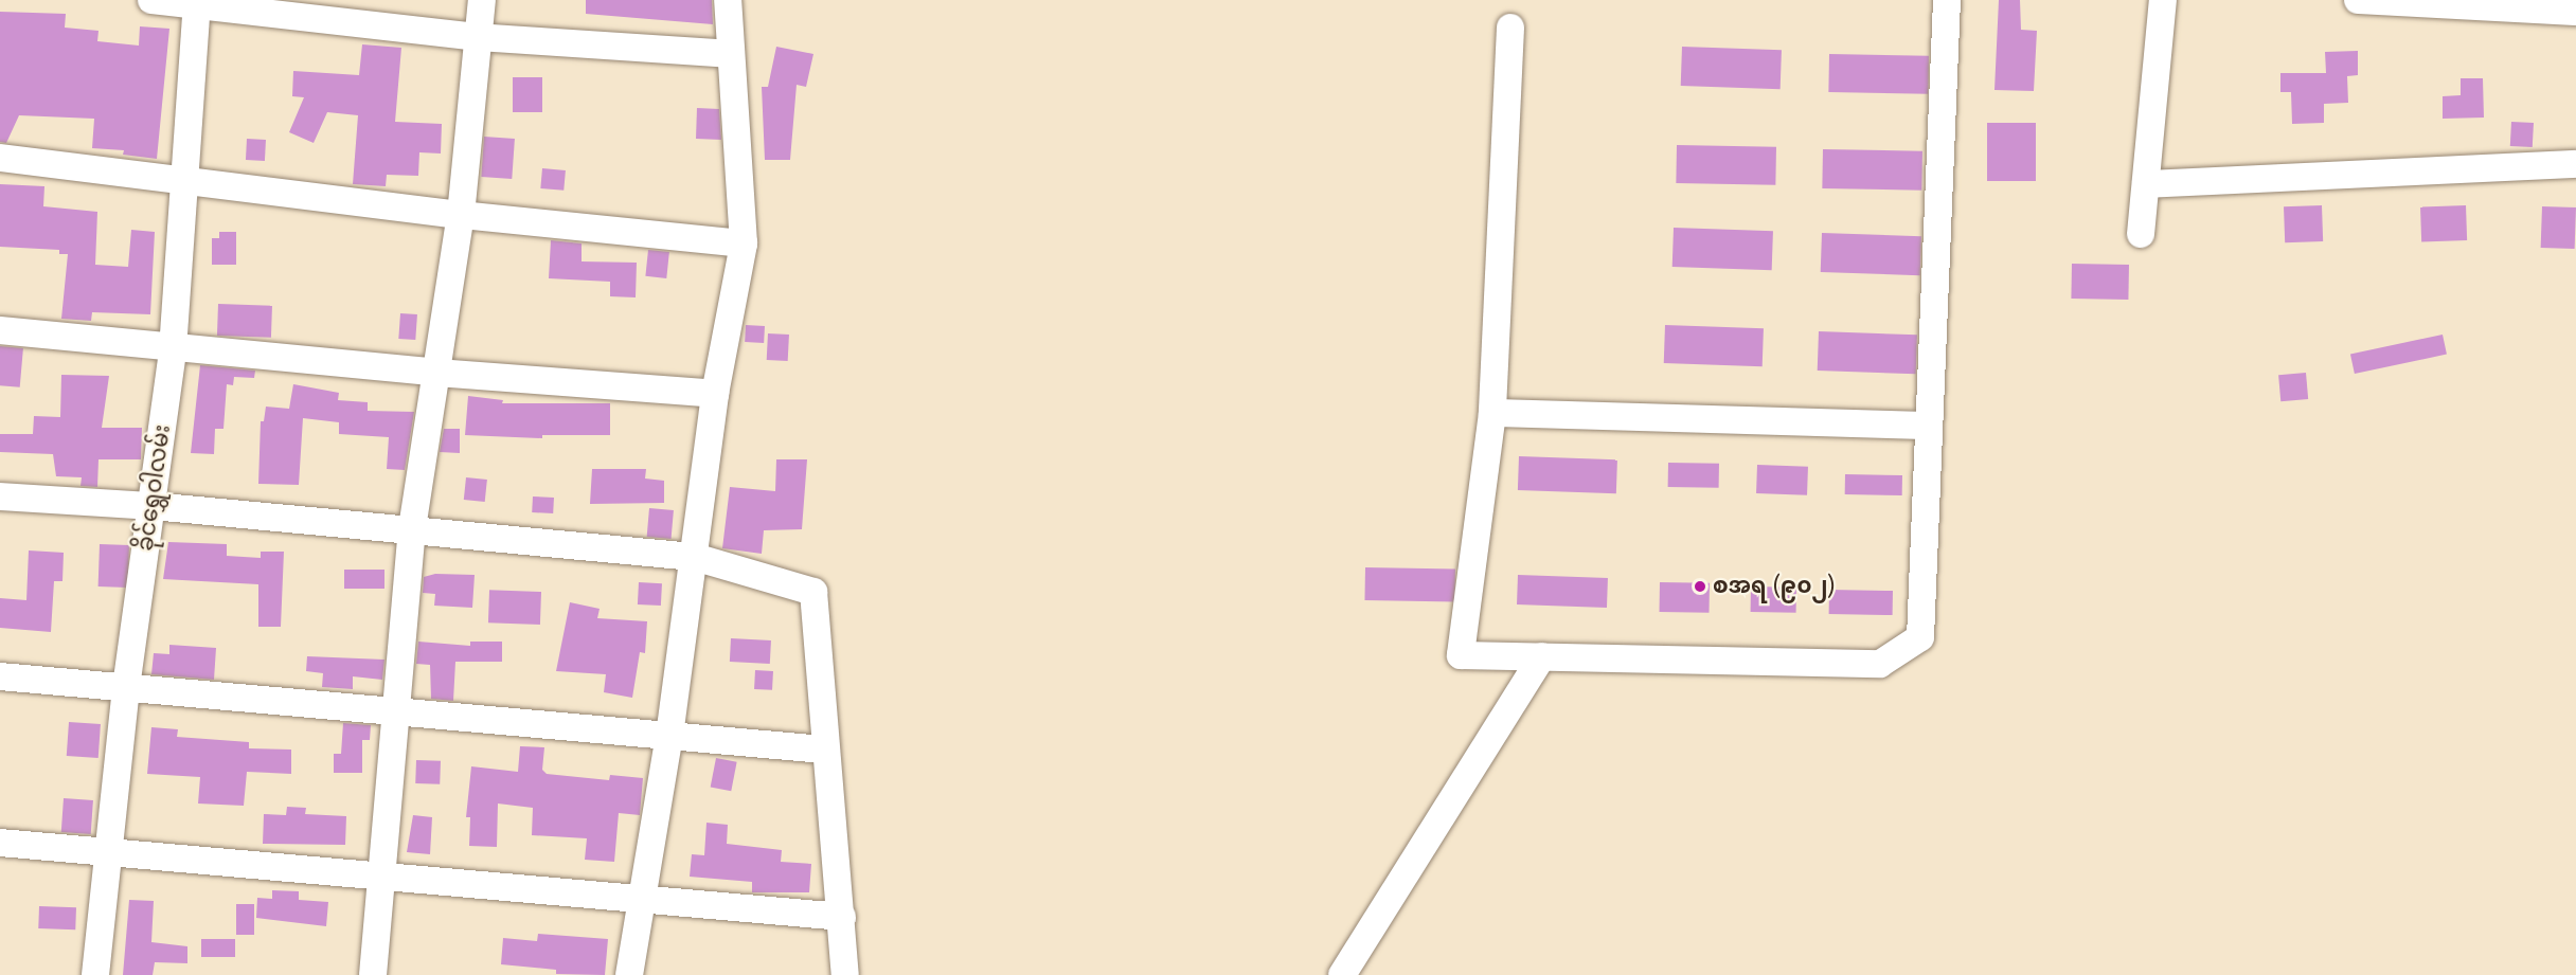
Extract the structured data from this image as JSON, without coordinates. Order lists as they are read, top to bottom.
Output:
{
  "streets": {
    "street": ["ခိုင်ရွှေဝါလမ်း"]
  },
  "places": ["စအရ (၉၀၂)"]
}
